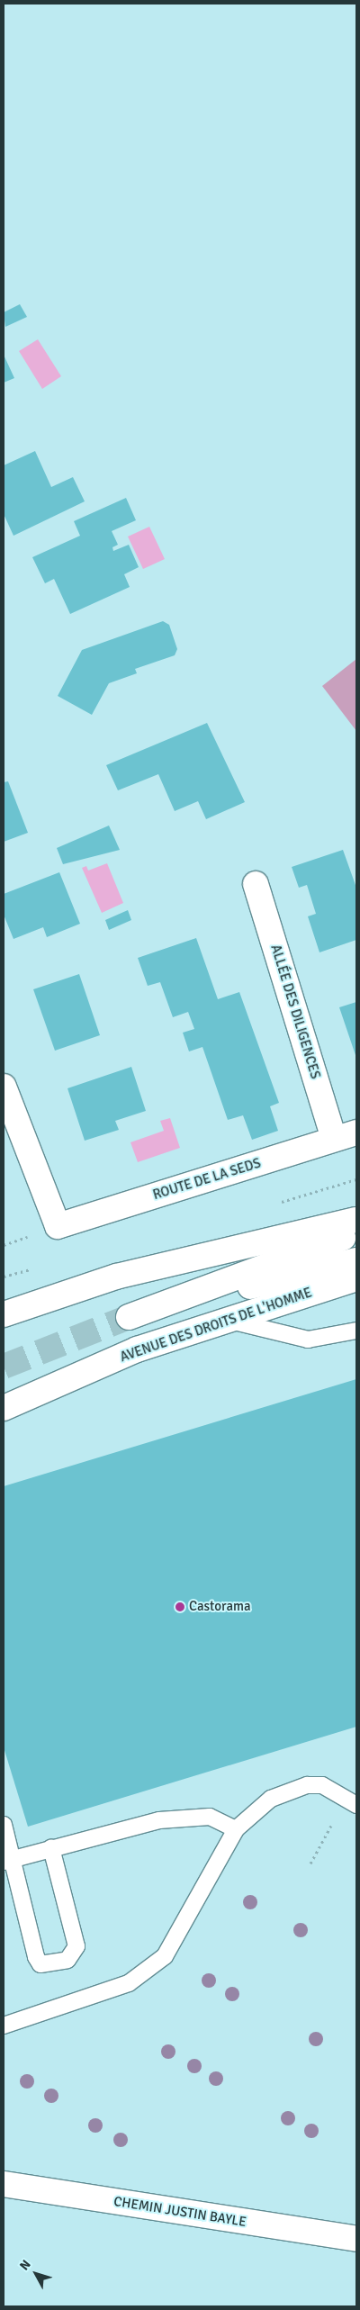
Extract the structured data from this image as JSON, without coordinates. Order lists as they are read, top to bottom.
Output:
{
  "streets": {
    "main road": [
      "ALLÉE DES DILIGENCES",
      "ROUTE DE LA SEDS",
      "AVENUE DES DROITS DE L'HOMME",
      "CHEMIN JUSTIN BAYLE"
    ]
  },
  "crossings": [
    ["ALLÉE DES DILIGENCES", "ROUTE DE LA SEDS"]
  ],
  "places": ["Castorama"],
  "north": "top left"
}
